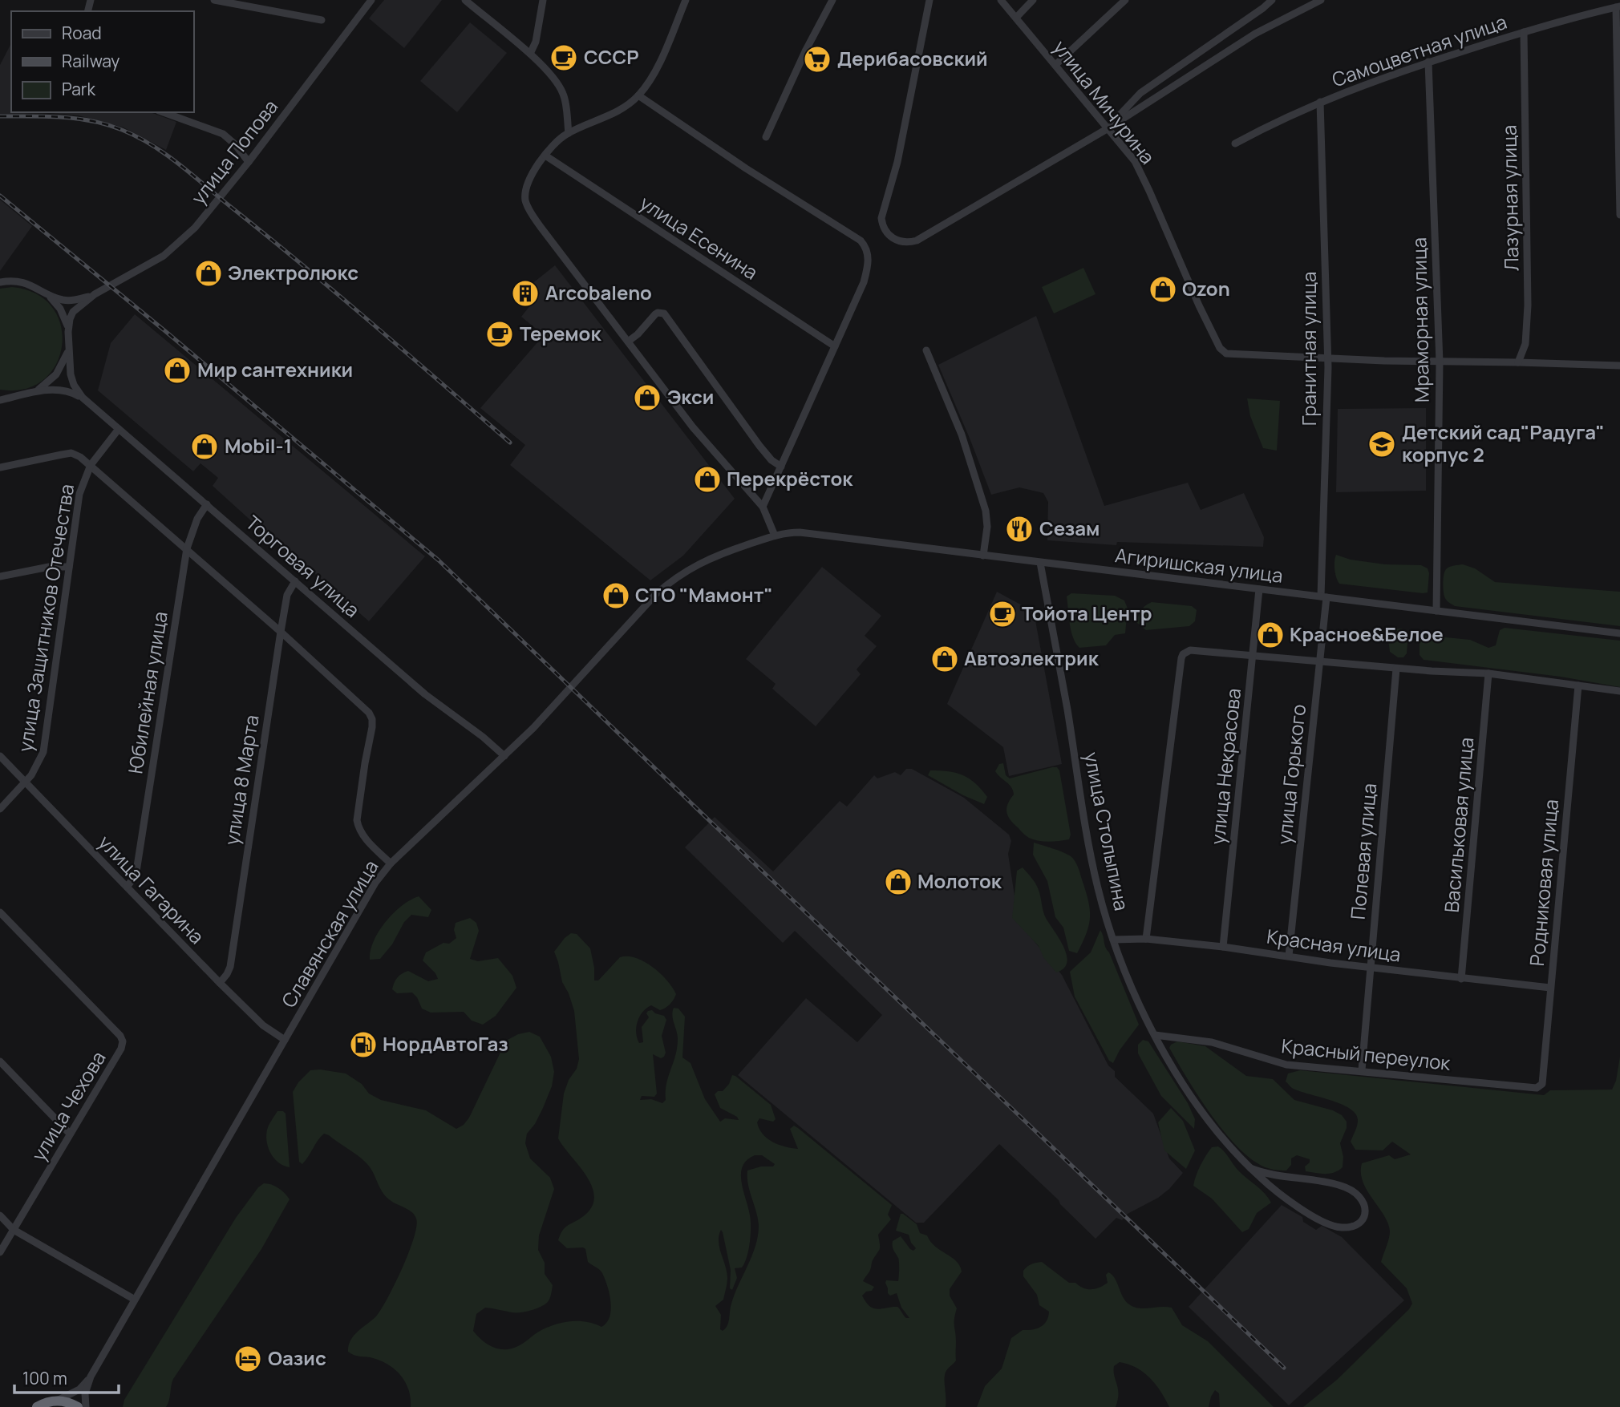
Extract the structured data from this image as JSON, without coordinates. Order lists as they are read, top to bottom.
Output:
{
  "streets": {
    "street": [
      "Самоцветная улица",
      "улица Мичурина",
      "улица Попова",
      "Лазурная улица",
      "улица Есенина",
      "Мраморная улица",
      "Гранитная улица",
      "Агиришская улица",
      "Торговая улица",
      "улица Защитников Отечества",
      "Юбилейная улица",
      "улица Некрасова",
      "улица Горького",
      "улица 8 Марта",
      "Васильковая улица",
      "улица Столыпина",
      "Полевая улица",
      "Родниковая улица",
      "улица Гагарина",
      "Славянская улица",
      "Красная улица",
      "Красный переулок",
      "улица Чехова"
    ]
  },
  "crossings": [
    ["Самоцветная улица", "Лазурная улица"],
    ["Самоцветная улица", "Мраморная улица"],
    ["Самоцветная улица", "Гранитная улица"],
    ["улица Мичурина", "Гранитная улица"],
    ["Мраморная улица", "Агиришская улица"],
    ["Гранитная улица", "Агиришская улица"],
    ["Гранитная улица", "улица Горького"],
    ["Агиришская улица", "улица Некрасова"],
    ["Агиришская улица", "улица Горького"],
    ["Агиришская улица", "улица Столыпина"],
    ["Агиришская улица", "Славянская улица"],
    ["Торговая улица", "улица Защитников Отечества"],
    ["Торговая улица", "Юбилейная улица"],
    ["Торговая улица", "улица 8 Марта"],
    ["Торговая улица", "Славянская улица"],
    ["улица Защитников Отечества", "улица Гагарина"],
    ["Юбилейная улица", "улица Гагарина"],
    ["улица Некрасова", "улица Столыпина"],
    ["улица Некрасова", "Красная улица"],
    ["улица Горького", "Красная улица"],
    ["улица 8 Марта", "улица Гагарина"],
    ["Васильковая улица", "Красная улица"],
    ["улица Столыпина", "Красная улица"],
    ["улица Столыпина", "Красный переулок"],
    ["Полевая улица", "Красная улица"],
    ["Полевая улица", "Красный переулок"],
    ["Родниковая улица", "Красная улица"],
    ["Родниковая улица", "Красный переулок"],
    ["улица Гагарина", "Славянская улица"]
  ],
  "places": {
    "cafe": ["СССР", "Теремок", "Тойота Центр"],
    "supermarket": ["Дерибасовский"],
    "shop": [
      "Электролюкс",
      "Ozon",
      "Мир сантехники",
      "Экси",
      "Mobil-1",
      "Перекрёсток",
      "СТО \"Мамонт\"",
      "Красное&Белое",
      "Автоэлектрик",
      "Молоток"
    ],
    "building": ["Arcobaleno"],
    "school or university": ["Детский сад\"Радуга\" корпус 2"],
    "restaurant": ["Сезам"],
    "fuel station": ["НордАвтоГаз"],
    "hotel": ["Оазис"]
  },
  "legend": ["Road", "Railway", "Park"],
  "scale_bar": "100 m"
}
